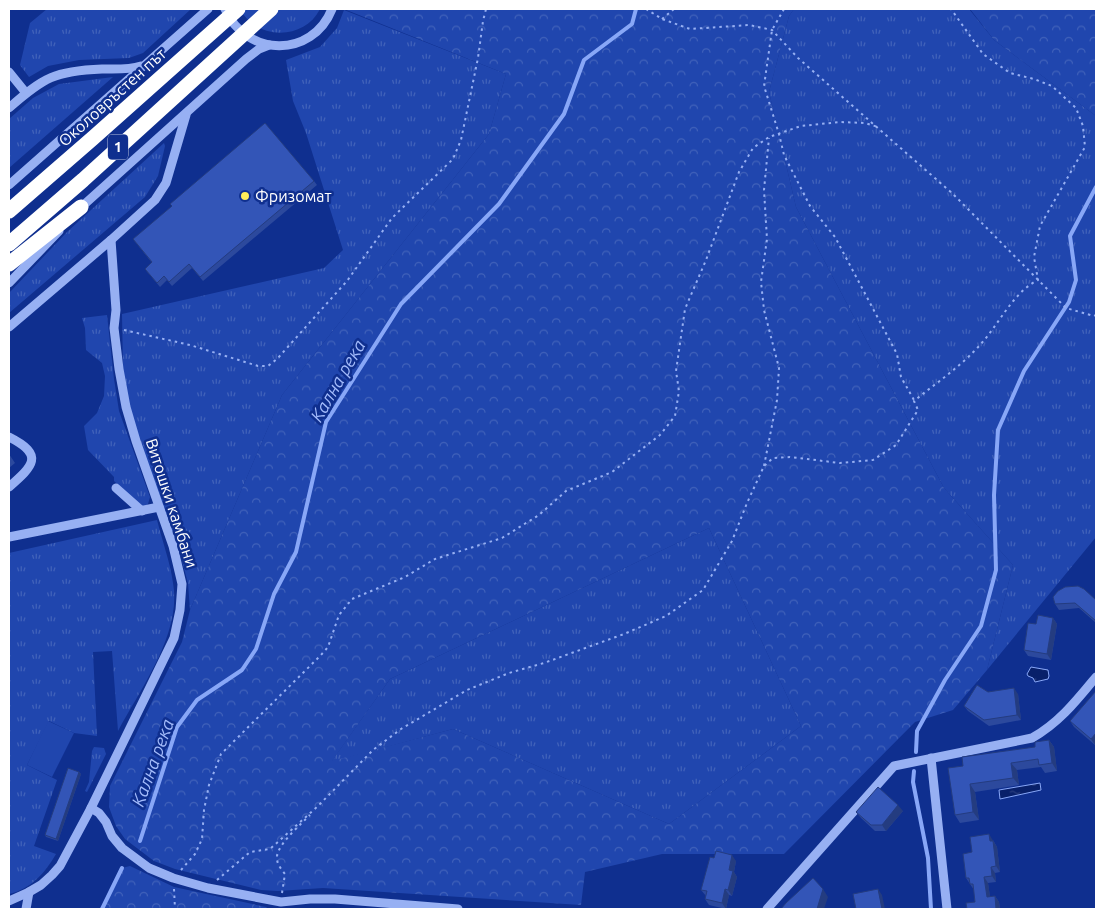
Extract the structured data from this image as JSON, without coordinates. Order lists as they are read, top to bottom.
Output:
{
  "streets": {
    "highway": ["Околовръстен път", "1"],
    "street": ["Витошки камбани"]
  },
  "water": ["Кална река"],
  "places": ["Фризомат"]
}
